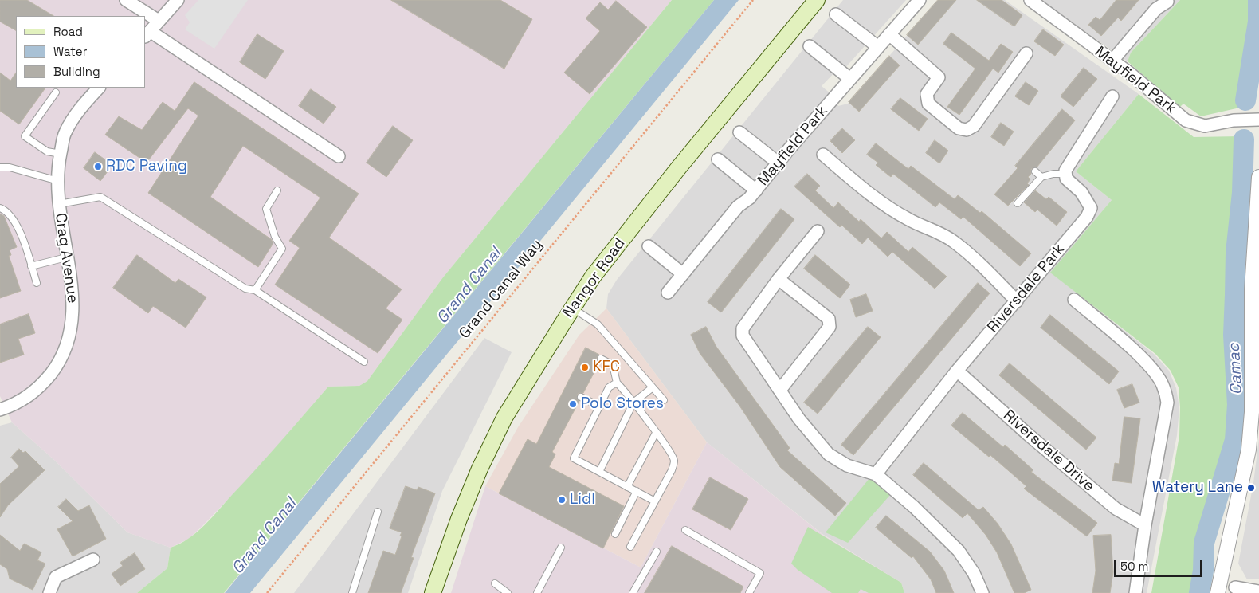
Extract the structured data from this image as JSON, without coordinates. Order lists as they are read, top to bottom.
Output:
{
  "streets": {
    "main road": ["Nangor Road"],
    "street": [
      "Mayfield Park",
      "Crag Avenue",
      "Riversdale Park",
      "Riversdale Drive"
    ],
    "path": ["Grand Canal Way"]
  },
  "crossings": [
    ["Riversdale Park", "Riversdale Drive"]
  ],
  "water": ["Grand Canal", "Camac"],
  "places": [
    "RDC Paving",
    "KFC",
    "Polo Stores",
    "Watery Lane",
    "Lidl"
  ],
  "legend": ["Road", "Water", "Building"],
  "scale_bar": "50 m"
}
